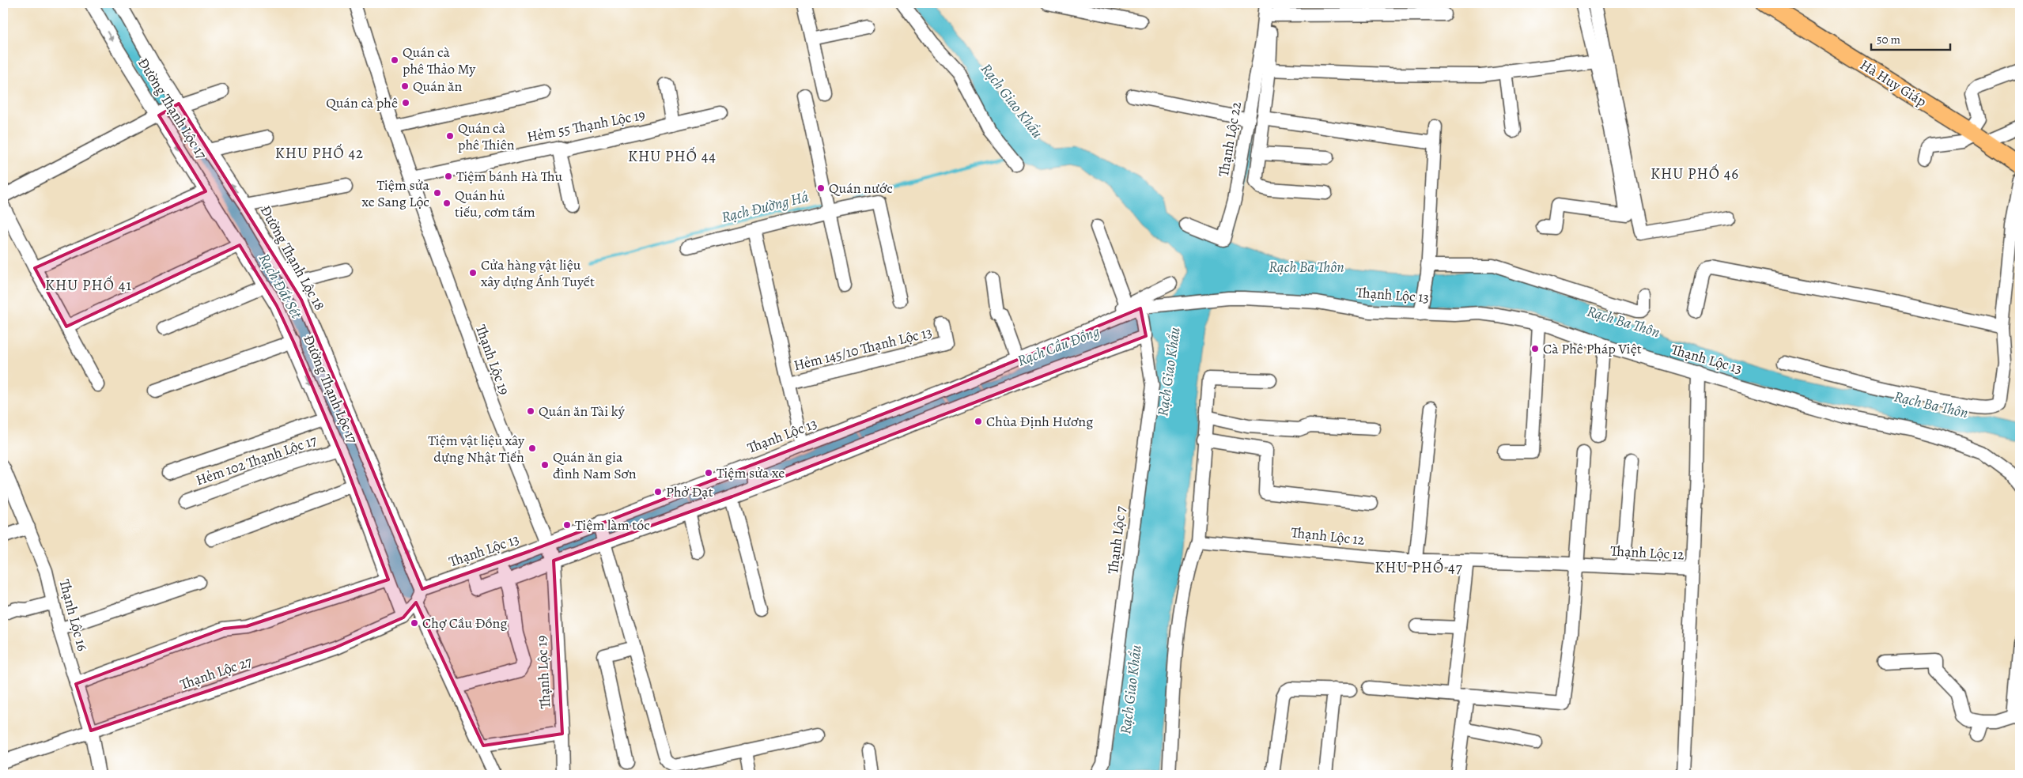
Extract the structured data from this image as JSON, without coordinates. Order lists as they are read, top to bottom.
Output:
{
  "streets": {
    "main road": ["Hà Huy Giáp"],
    "street": [
      "Đường Thạnh Lộc 17",
      "Hẻm 55 Thạnh Lộc 19",
      "Thạnh Lộc 22",
      "Đường Thạnh Lộc 18",
      "Thạnh Lộc 13",
      "Hẻm 145/10 Thạnh Lộc 13",
      "Thạnh Lộc 19",
      "Hẻm 102 Thạnh Lộc 17",
      "Thạnh Lộc 12",
      "Thạnh Lộc 7",
      "Thạnh Lộc 16",
      "Thạnh Lộc 27"
    ]
  },
  "crossings": [
    ["Đường Thạnh Lộc 17", "Hẻm 102 Thạnh Lộc 17"],
    ["Đường Thạnh Lộc 17", "Thạnh Lộc 27"],
    ["Hẻm 55 Thạnh Lộc 19", "Thạnh Lộc 19"],
    ["Đường Thạnh Lộc 18", "Thạnh Lộc 13"],
    ["Đường Thạnh Lộc 18", "Thạnh Lộc 27"],
    ["Thạnh Lộc 13", "Thạnh Lộc 19"],
    ["Thạnh Lộc 13", "Thạnh Lộc 7"],
    ["Thạnh Lộc 13", "Thạnh Lộc 27"],
    ["Thạnh Lộc 16", "Thạnh Lộc 27"]
  ],
  "one_way": ["Đường Thạnh Lộc 17", "Đường Thạnh Lộc 18"],
  "districts": [
    "KHU PHỐ 42",
    "KHU PHỐ 44",
    "KHU PHỐ 46",
    "KHU PHỐ 41",
    "KHU PHỐ 47"
  ],
  "water": [
    "Rạch Giao Khẩu",
    "Rạch Đường Há",
    "Rạch Ba Thôn",
    "Rạch Đất Sét",
    "Rạch Cầu Đồng"
  ],
  "places": [
    "Quán cà phê Thảo My",
    "Quán ăn",
    "Quán cà phê",
    "Quán cà phê Thiên",
    "Tiệm bánh Hà Thu",
    "Quán nước",
    "Tiệm sửa xe Sang Lộc",
    "Quán hủ tiếu, cơm tấm",
    "Cửa hàng vật liệu xây dựng Ánh Tuyết",
    "Cà Phê Pháp Việt",
    "Quán ăn Tài ký",
    "Chùa Định Hương",
    "Tiệm vật liệu xây dựng Nhật Tiến",
    "Quán ăn gia đình Nam Sơn",
    "Tiệm sửa xe",
    "Phở Đạt",
    "Tiệm làm tóc",
    "Chợ Cầu Đồng"
  ],
  "scale_bar": "50 m"
}
